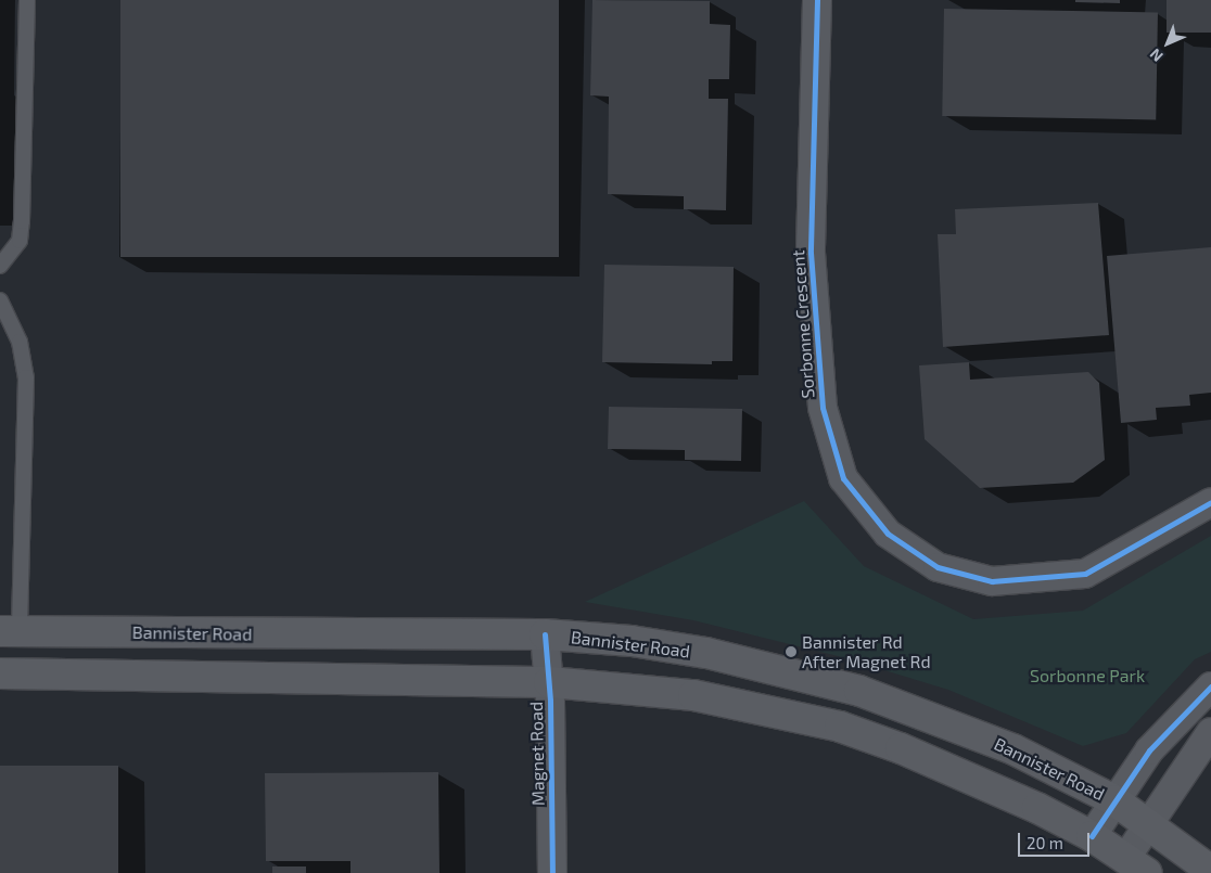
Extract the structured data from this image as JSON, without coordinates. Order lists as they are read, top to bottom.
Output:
{
  "streets": {
    "main road": ["Bannister Road"],
    "street": ["Sorbonne Crescent", "Magnet Road"]
  },
  "crossings": [
    ["Bannister Road", "Magnet Road"]
  ],
  "parks": ["Sorbonne Park"],
  "places": ["Bannister Rd After Magnet Rd"],
  "scale_bar": "20 m",
  "north": "bottom left"
}
